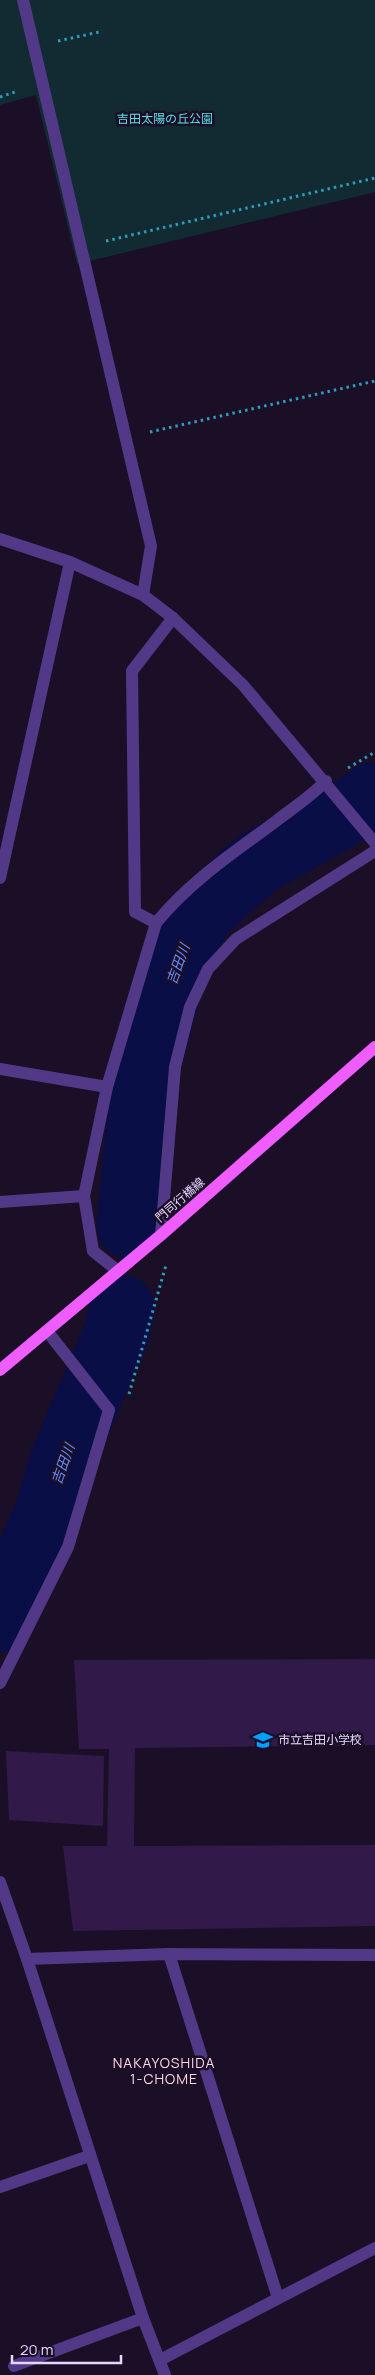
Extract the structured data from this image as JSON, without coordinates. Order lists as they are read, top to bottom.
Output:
{
  "streets": {
    "main road": ["門司行橋線"]
  },
  "districts": ["NAKAYOSHIDA 1-CHOME"],
  "water": ["吉田川"],
  "parks": ["吉田太陽の丘公園"],
  "places": {
    "school or university": ["市立吉田小学校"]
  },
  "scale_bar": "20 m"
}
